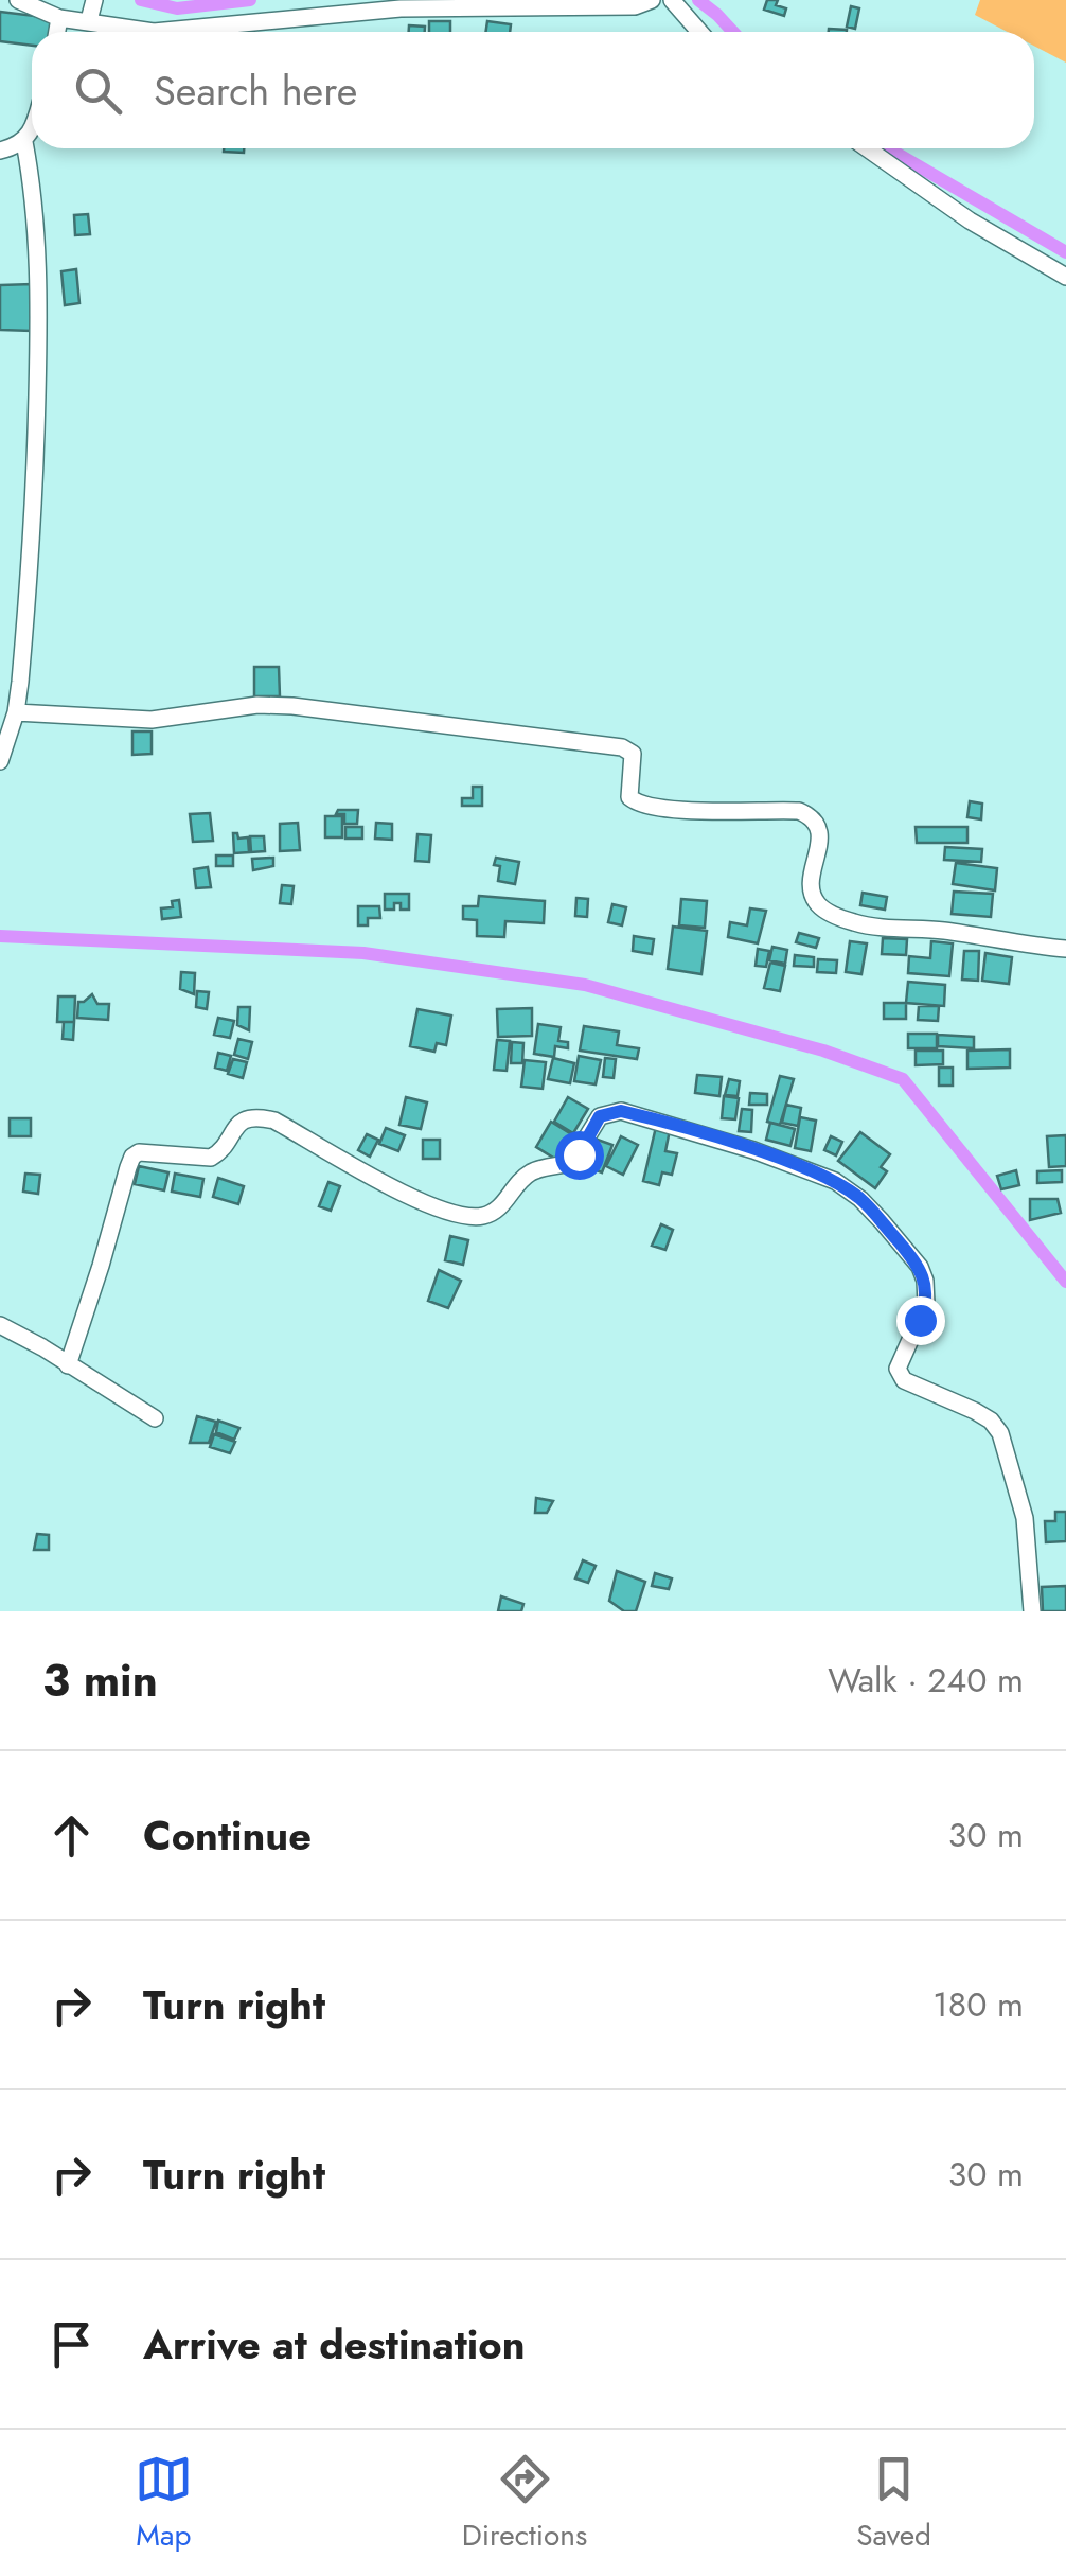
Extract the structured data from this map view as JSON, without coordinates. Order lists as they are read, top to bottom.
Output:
{
  "page": {
    "search": "Search here",
    "heading": ["3 min", "Walk · 240 m"],
    "list": [
      ["Continue", "30 m"],
      ["Turn right", "180 m"],
      ["Turn right", "30 m"],
      "Arrive at destination"
    ],
    "nav": ["Map", "Directions", "Saved"]
  }
}
